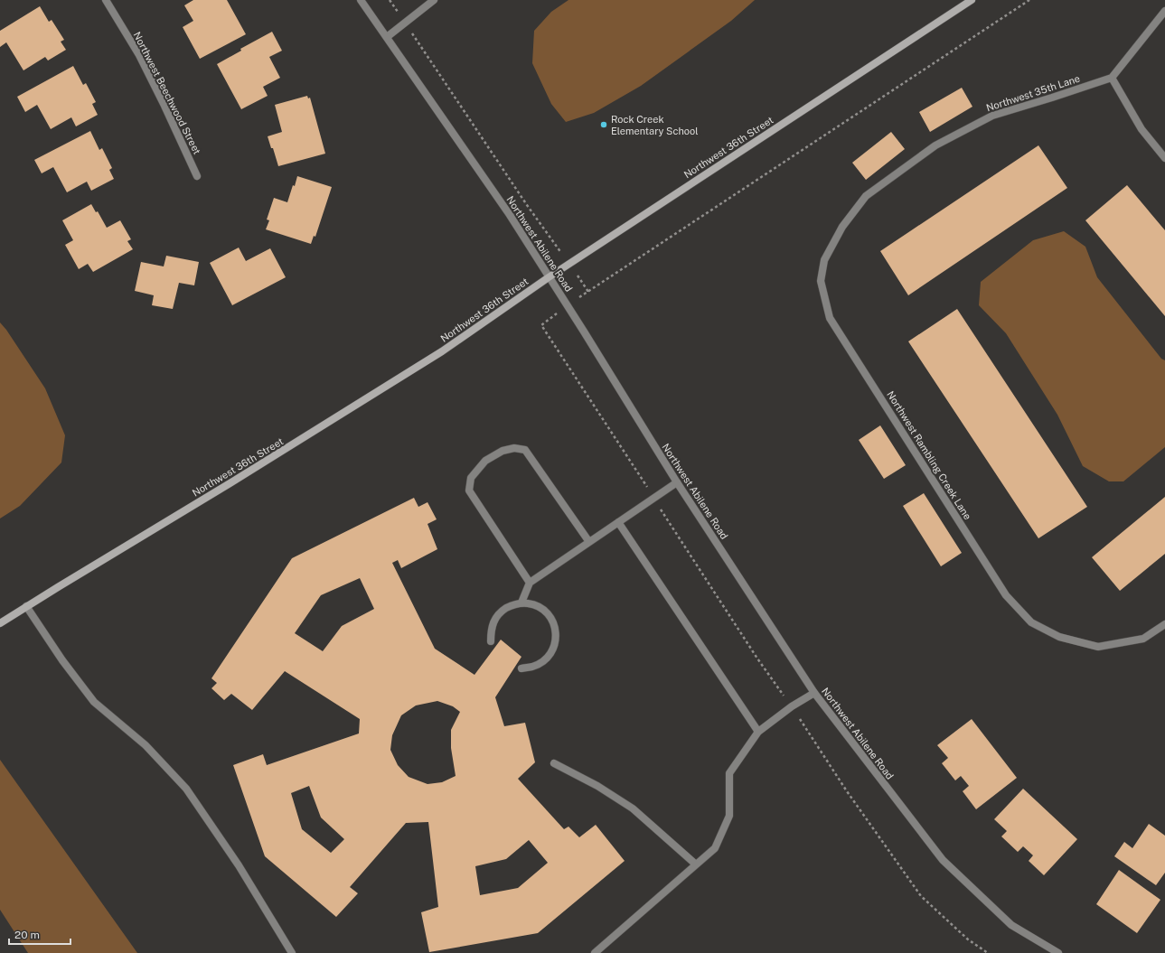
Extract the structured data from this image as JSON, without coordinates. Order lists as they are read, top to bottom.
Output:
{
  "streets": {
    "main road": ["Northwest 36th Street"],
    "street": [
      "Northwest Beechwood Street",
      "Northwest 35th Lane",
      "Northwest Abilene Road",
      "Northwest Rambling Creek Lane"
    ]
  },
  "crossings": [
    ["Northwest 35th Lane", "Northwest Rambling Creek Lane"],
    ["Northwest 36th Street", "Northwest Abilene Road"]
  ],
  "places": ["Rock Creek Elementary School"],
  "scale_bar": "20 m"
}
